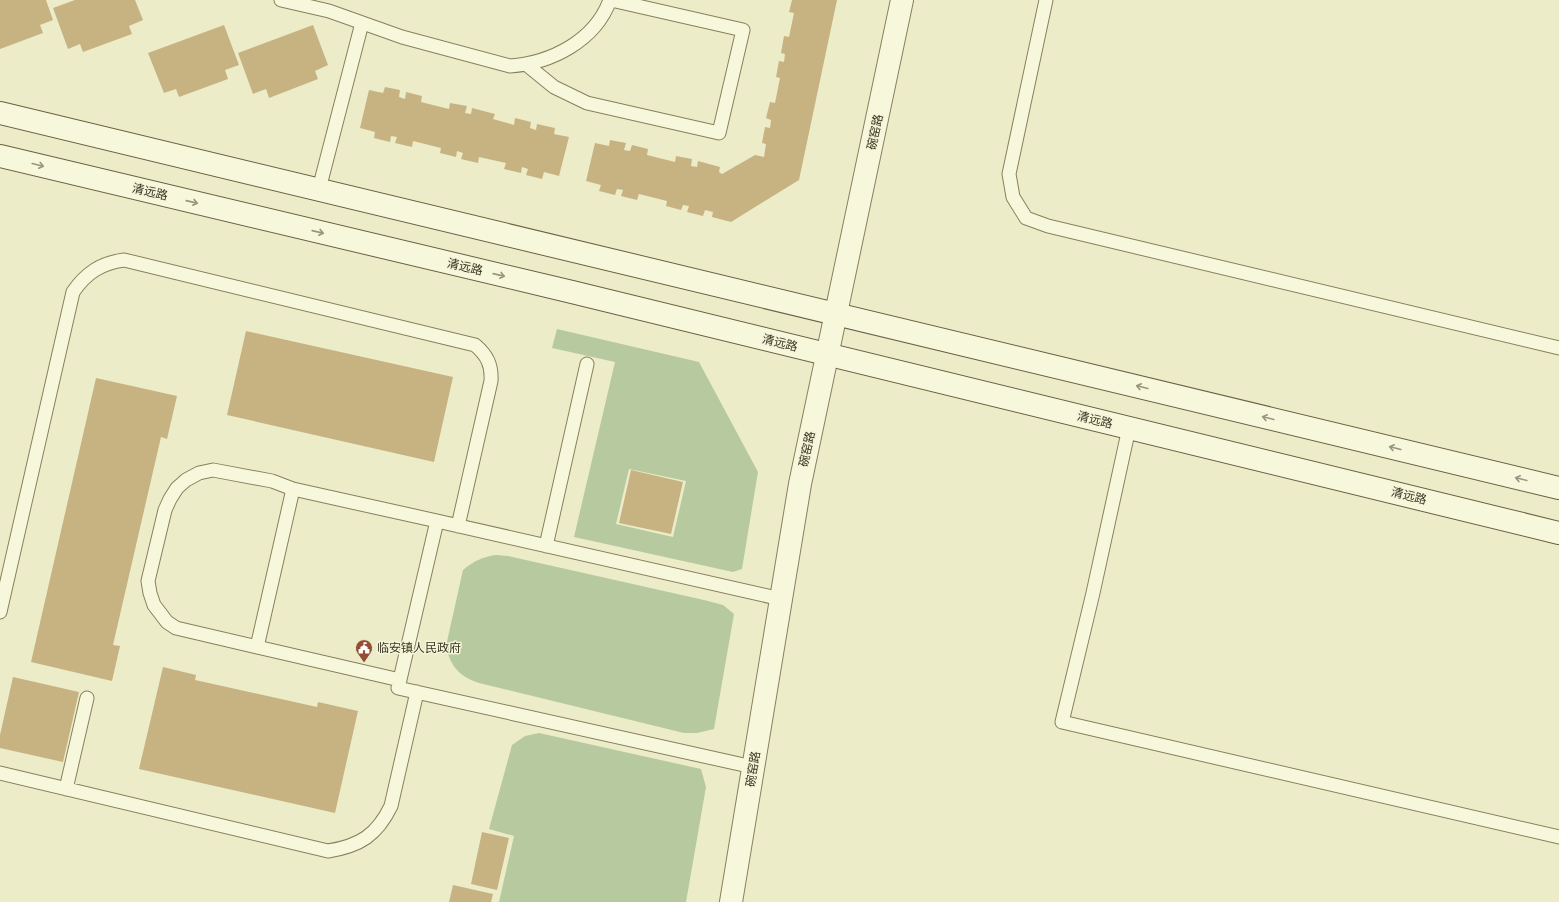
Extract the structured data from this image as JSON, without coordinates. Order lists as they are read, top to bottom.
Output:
{
  "streets": {
    "main road": ["碗窑路", "清远路"]
  },
  "crossings": [
    ["碗窑路", "清远路"]
  ],
  "places": {
    "public building": ["临安镇人民政府"]
  }
}
